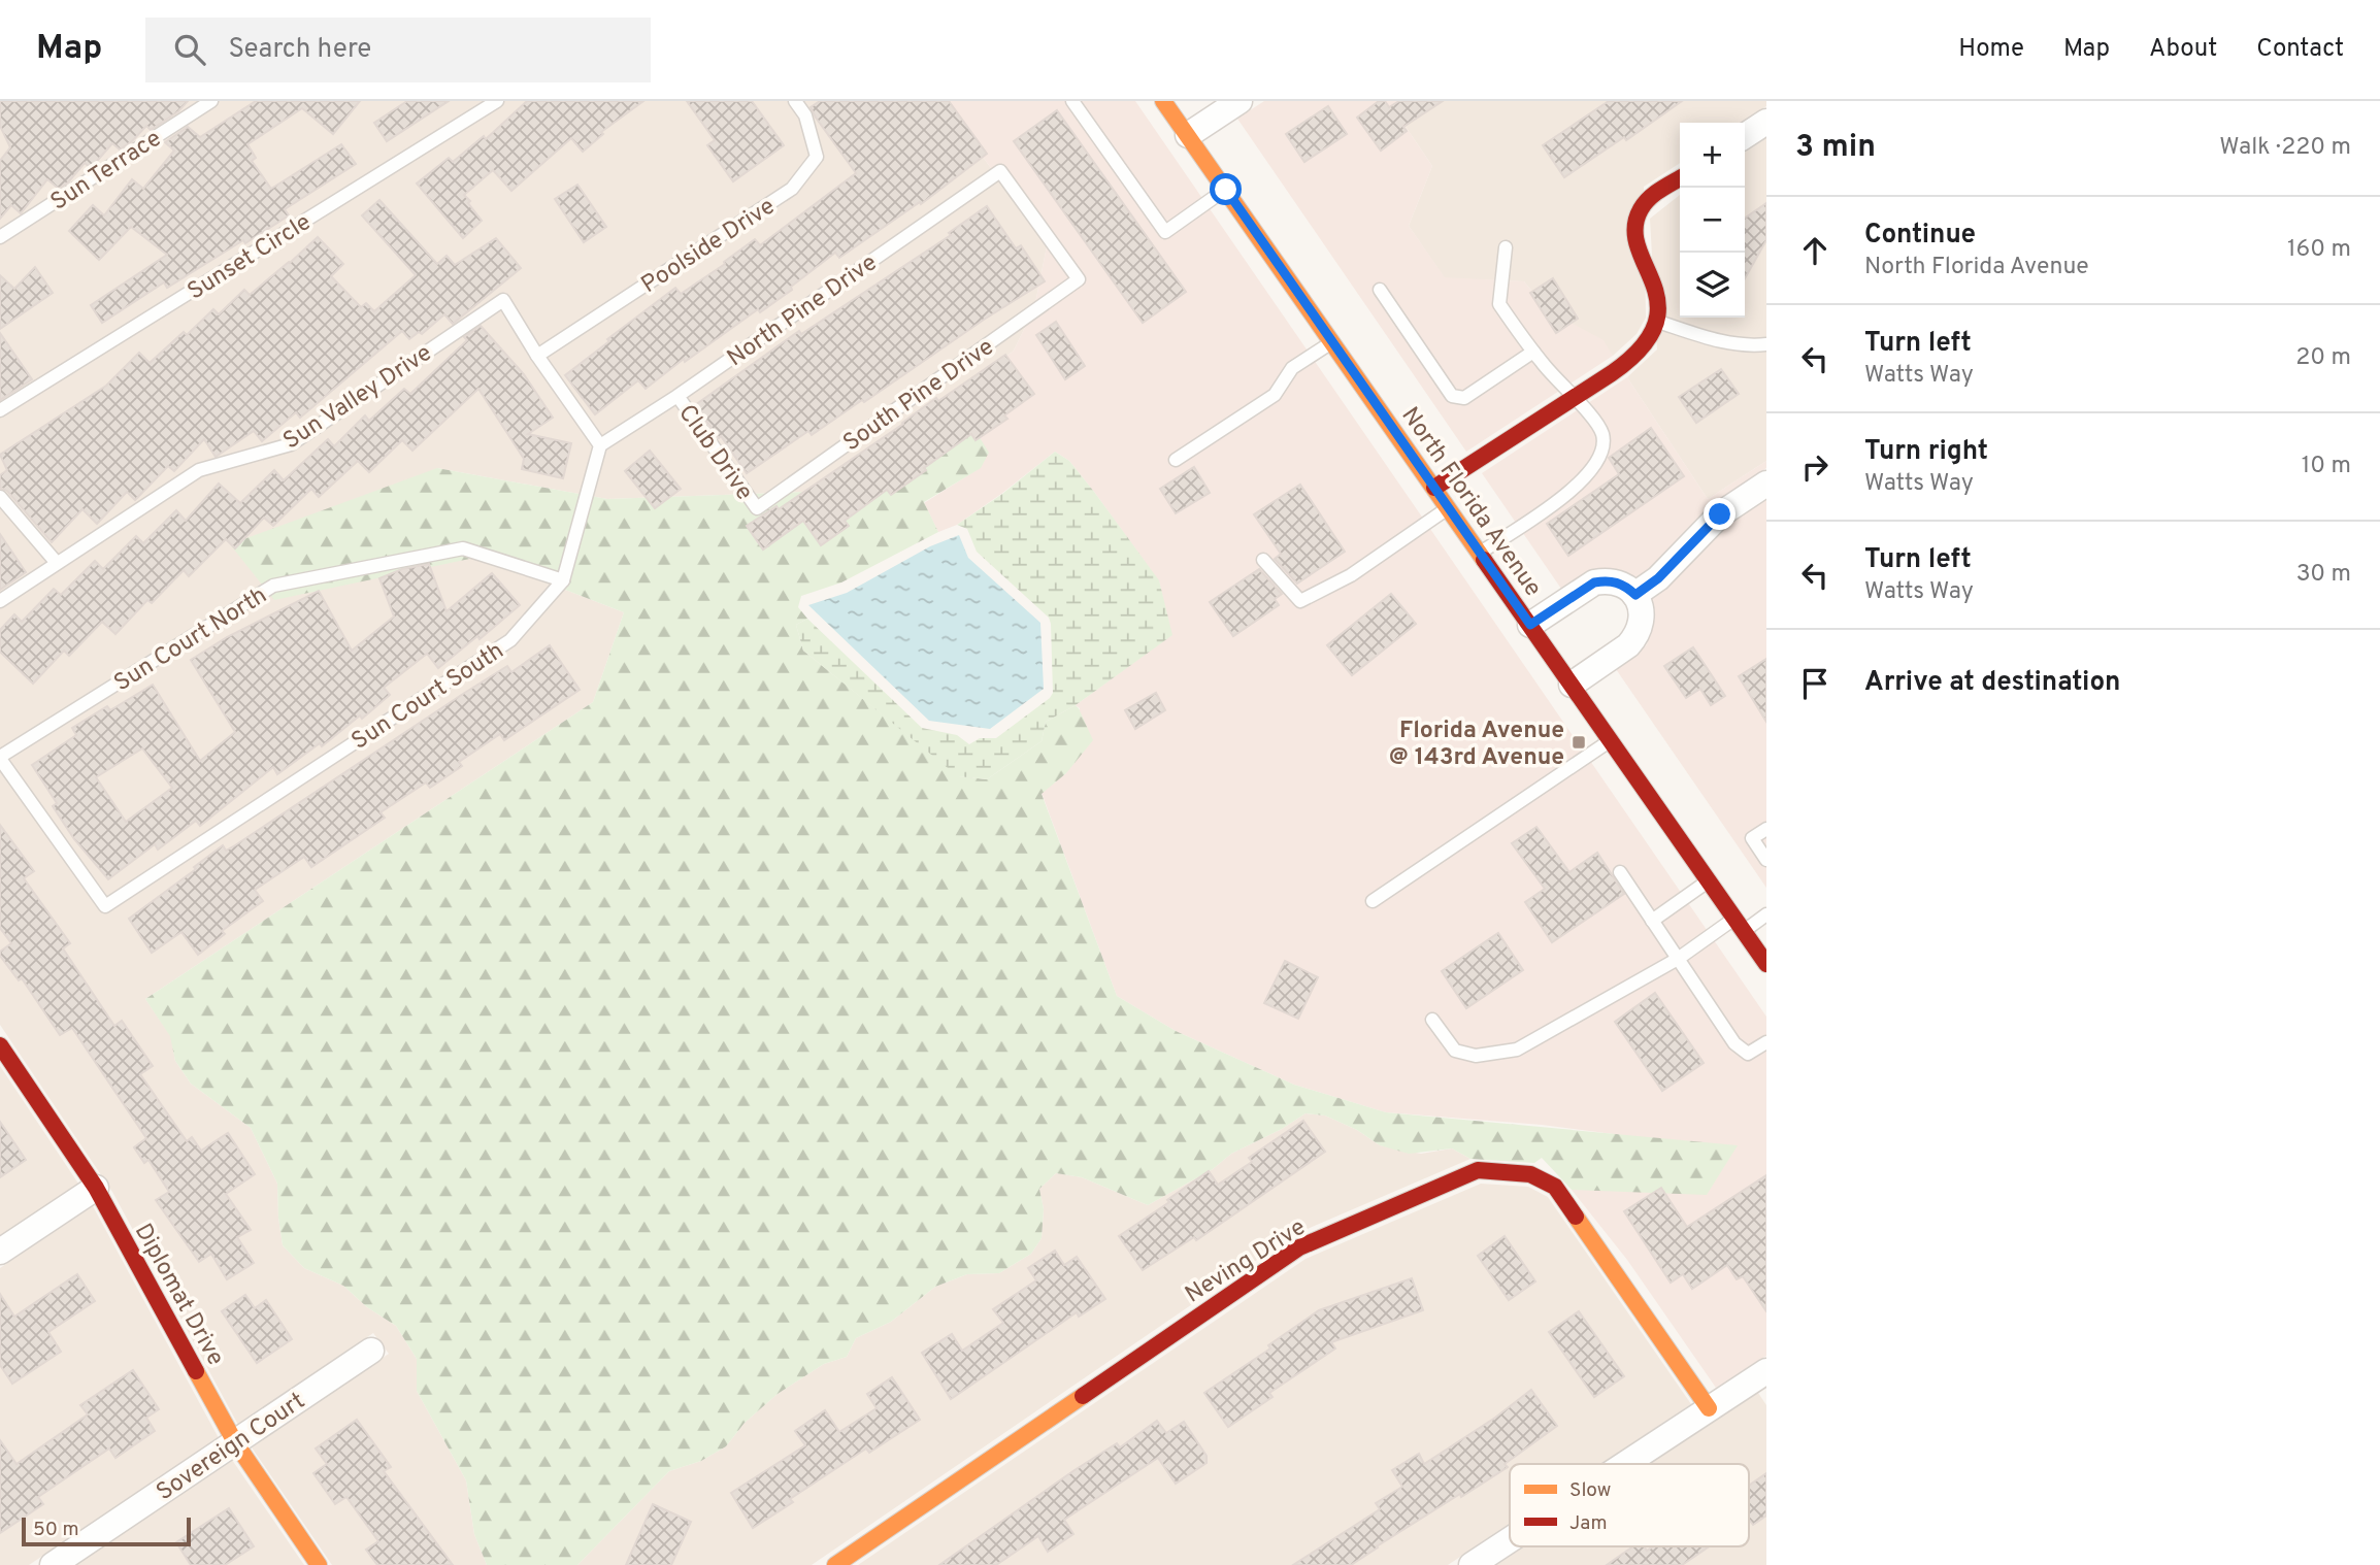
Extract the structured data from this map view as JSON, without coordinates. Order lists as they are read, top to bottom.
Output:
{
  "streets": {
    "street": [
      "North Florida Avenue",
      "Neving Drive",
      "Diplomat Drive",
      "Sovereign Court"
    ],
    "lane": [
      "Sun Terrace",
      "Poolside Drive",
      "Sunset Circle",
      "North Pine Drive",
      "South Pine Drive",
      "Sun Valley Drive",
      "Club Drive",
      "Sun Court North",
      "Sun Court South"
    ]
  },
  "crossings": [
    ["Poolside Drive", "Sun Valley Drive"],
    ["North Pine Drive", "South Pine Drive"],
    ["North Pine Drive", "Club Drive"],
    ["North Pine Drive", "Sun Court South"],
    ["South Pine Drive", "Club Drive"],
    ["Sun Court North", "Sun Court South"],
    ["Diplomat Drive", "Sovereign Court"]
  ],
  "places": {
    "transit": ["Florida Avenue @ 143rd Avenue"]
  },
  "legend": ["Slow", "Jam"],
  "scale_bar": "50 m",
  "page": {
    "header": "Map",
    "search": "Search here",
    "nav": [
      "Home",
      "Map",
      "About",
      "Contact"
    ],
    "heading": ["3 min", "Walk · 220 m"],
    "map_buttons": ["+", "−"],
    "list": [
      ["Continue", "North Florida Avenue", "160 m"],
      ["Turn left", "Watts Way", "20 m"],
      ["Turn right", "Watts Way", "10 m"],
      ["Turn left", "Watts Way", "30 m"],
      "Arrive at destination"
    ],
    "scale": "50 m"
  }
}
